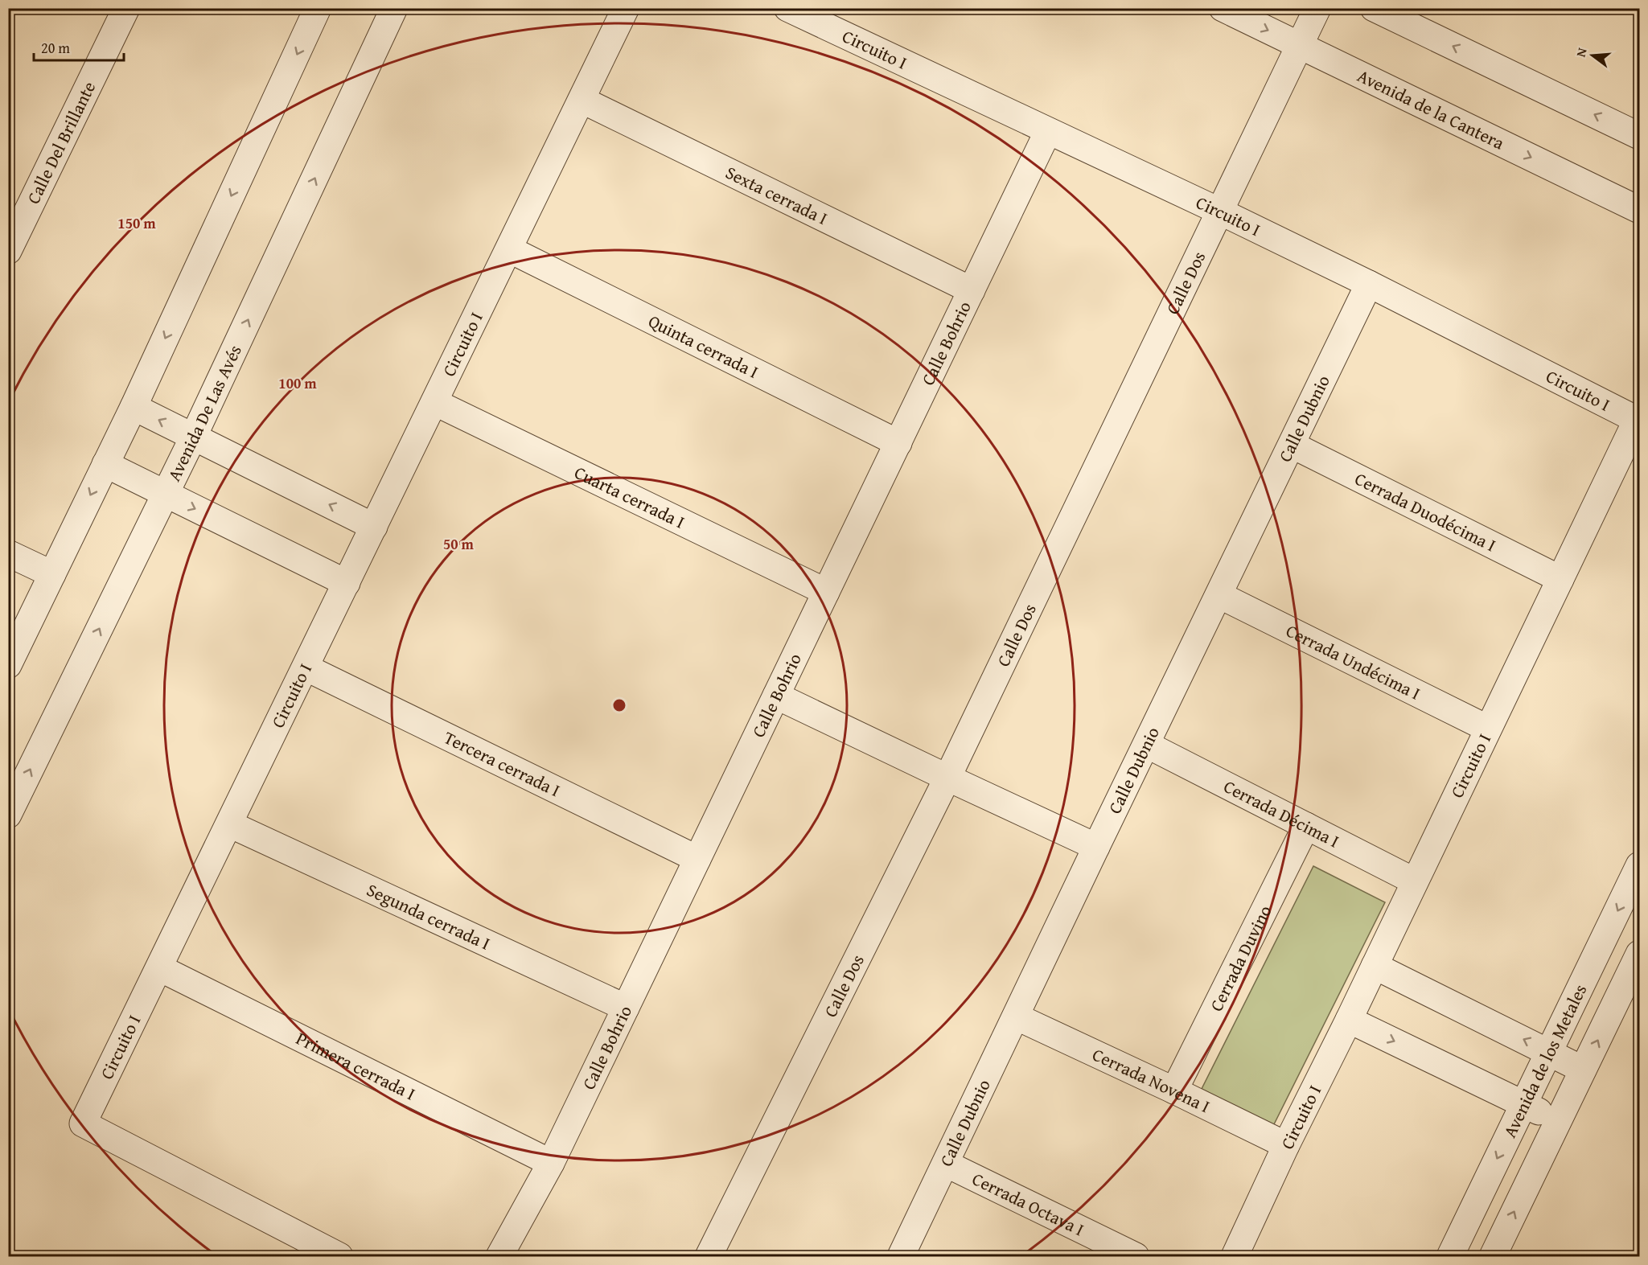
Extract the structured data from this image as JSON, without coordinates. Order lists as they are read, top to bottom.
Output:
{
  "streets": {
    "street": [
      "Circuito I",
      "Avenida de la Cantera",
      "Calle Del Brillante",
      "Sexta cerrada I",
      "Calle Dos",
      "Calle Bohrio",
      "Quinta cerrada I",
      "Avenida De Las Avés",
      "Calle Dubnio",
      "Cuarta cerrada I",
      "Cerrada Duodécima I",
      "Cerrada Undécima I",
      "Tercera cerrada I",
      "Cerrada Décima I",
      "Segunda cerrada I",
      "Cerrada Duvino",
      "Avenida de los Metales",
      "Primera cerrada I",
      "Cerrada Novena I",
      "Cerrada Octava I"
    ]
  },
  "crossings": [
    ["Circuito I", "Sexta cerrada I"],
    ["Circuito I", "Calle Dos"],
    ["Circuito I", "Calle Bohrio"],
    ["Circuito I", "Quinta cerrada I"],
    ["Circuito I", "Calle Dubnio"],
    ["Circuito I", "Cuarta cerrada I"],
    ["Circuito I", "Cerrada Duodécima I"],
    ["Circuito I", "Cerrada Undécima I"],
    ["Circuito I", "Tercera cerrada I"],
    ["Circuito I", "Cerrada Décima I"],
    ["Circuito I", "Segunda cerrada I"],
    ["Circuito I", "Primera cerrada I"],
    ["Circuito I", "Cerrada Novena I"],
    ["Avenida de la Cantera", "Calle Dos"],
    ["Sexta cerrada I", "Calle Bohrio"],
    ["Calle Bohrio", "Quinta cerrada I"],
    ["Calle Bohrio", "Cuarta cerrada I"],
    ["Calle Bohrio", "Tercera cerrada I"],
    ["Calle Bohrio", "Segunda cerrada I"],
    ["Calle Bohrio", "Primera cerrada I"],
    ["Calle Dubnio", "Cerrada Duodécima I"],
    ["Calle Dubnio", "Cerrada Undécima I"],
    ["Calle Dubnio", "Cerrada Décima I"],
    ["Calle Dubnio", "Cerrada Novena I"],
    ["Calle Dubnio", "Cerrada Octava I"],
    ["Cerrada Décima I", "Cerrada Duvino"],
    ["Cerrada Duvino", "Cerrada Novena I"]
  ],
  "scale_bar": "20 m",
  "north": "left",
  "rings": ["150 m", "100 m", "50 m"]
}
